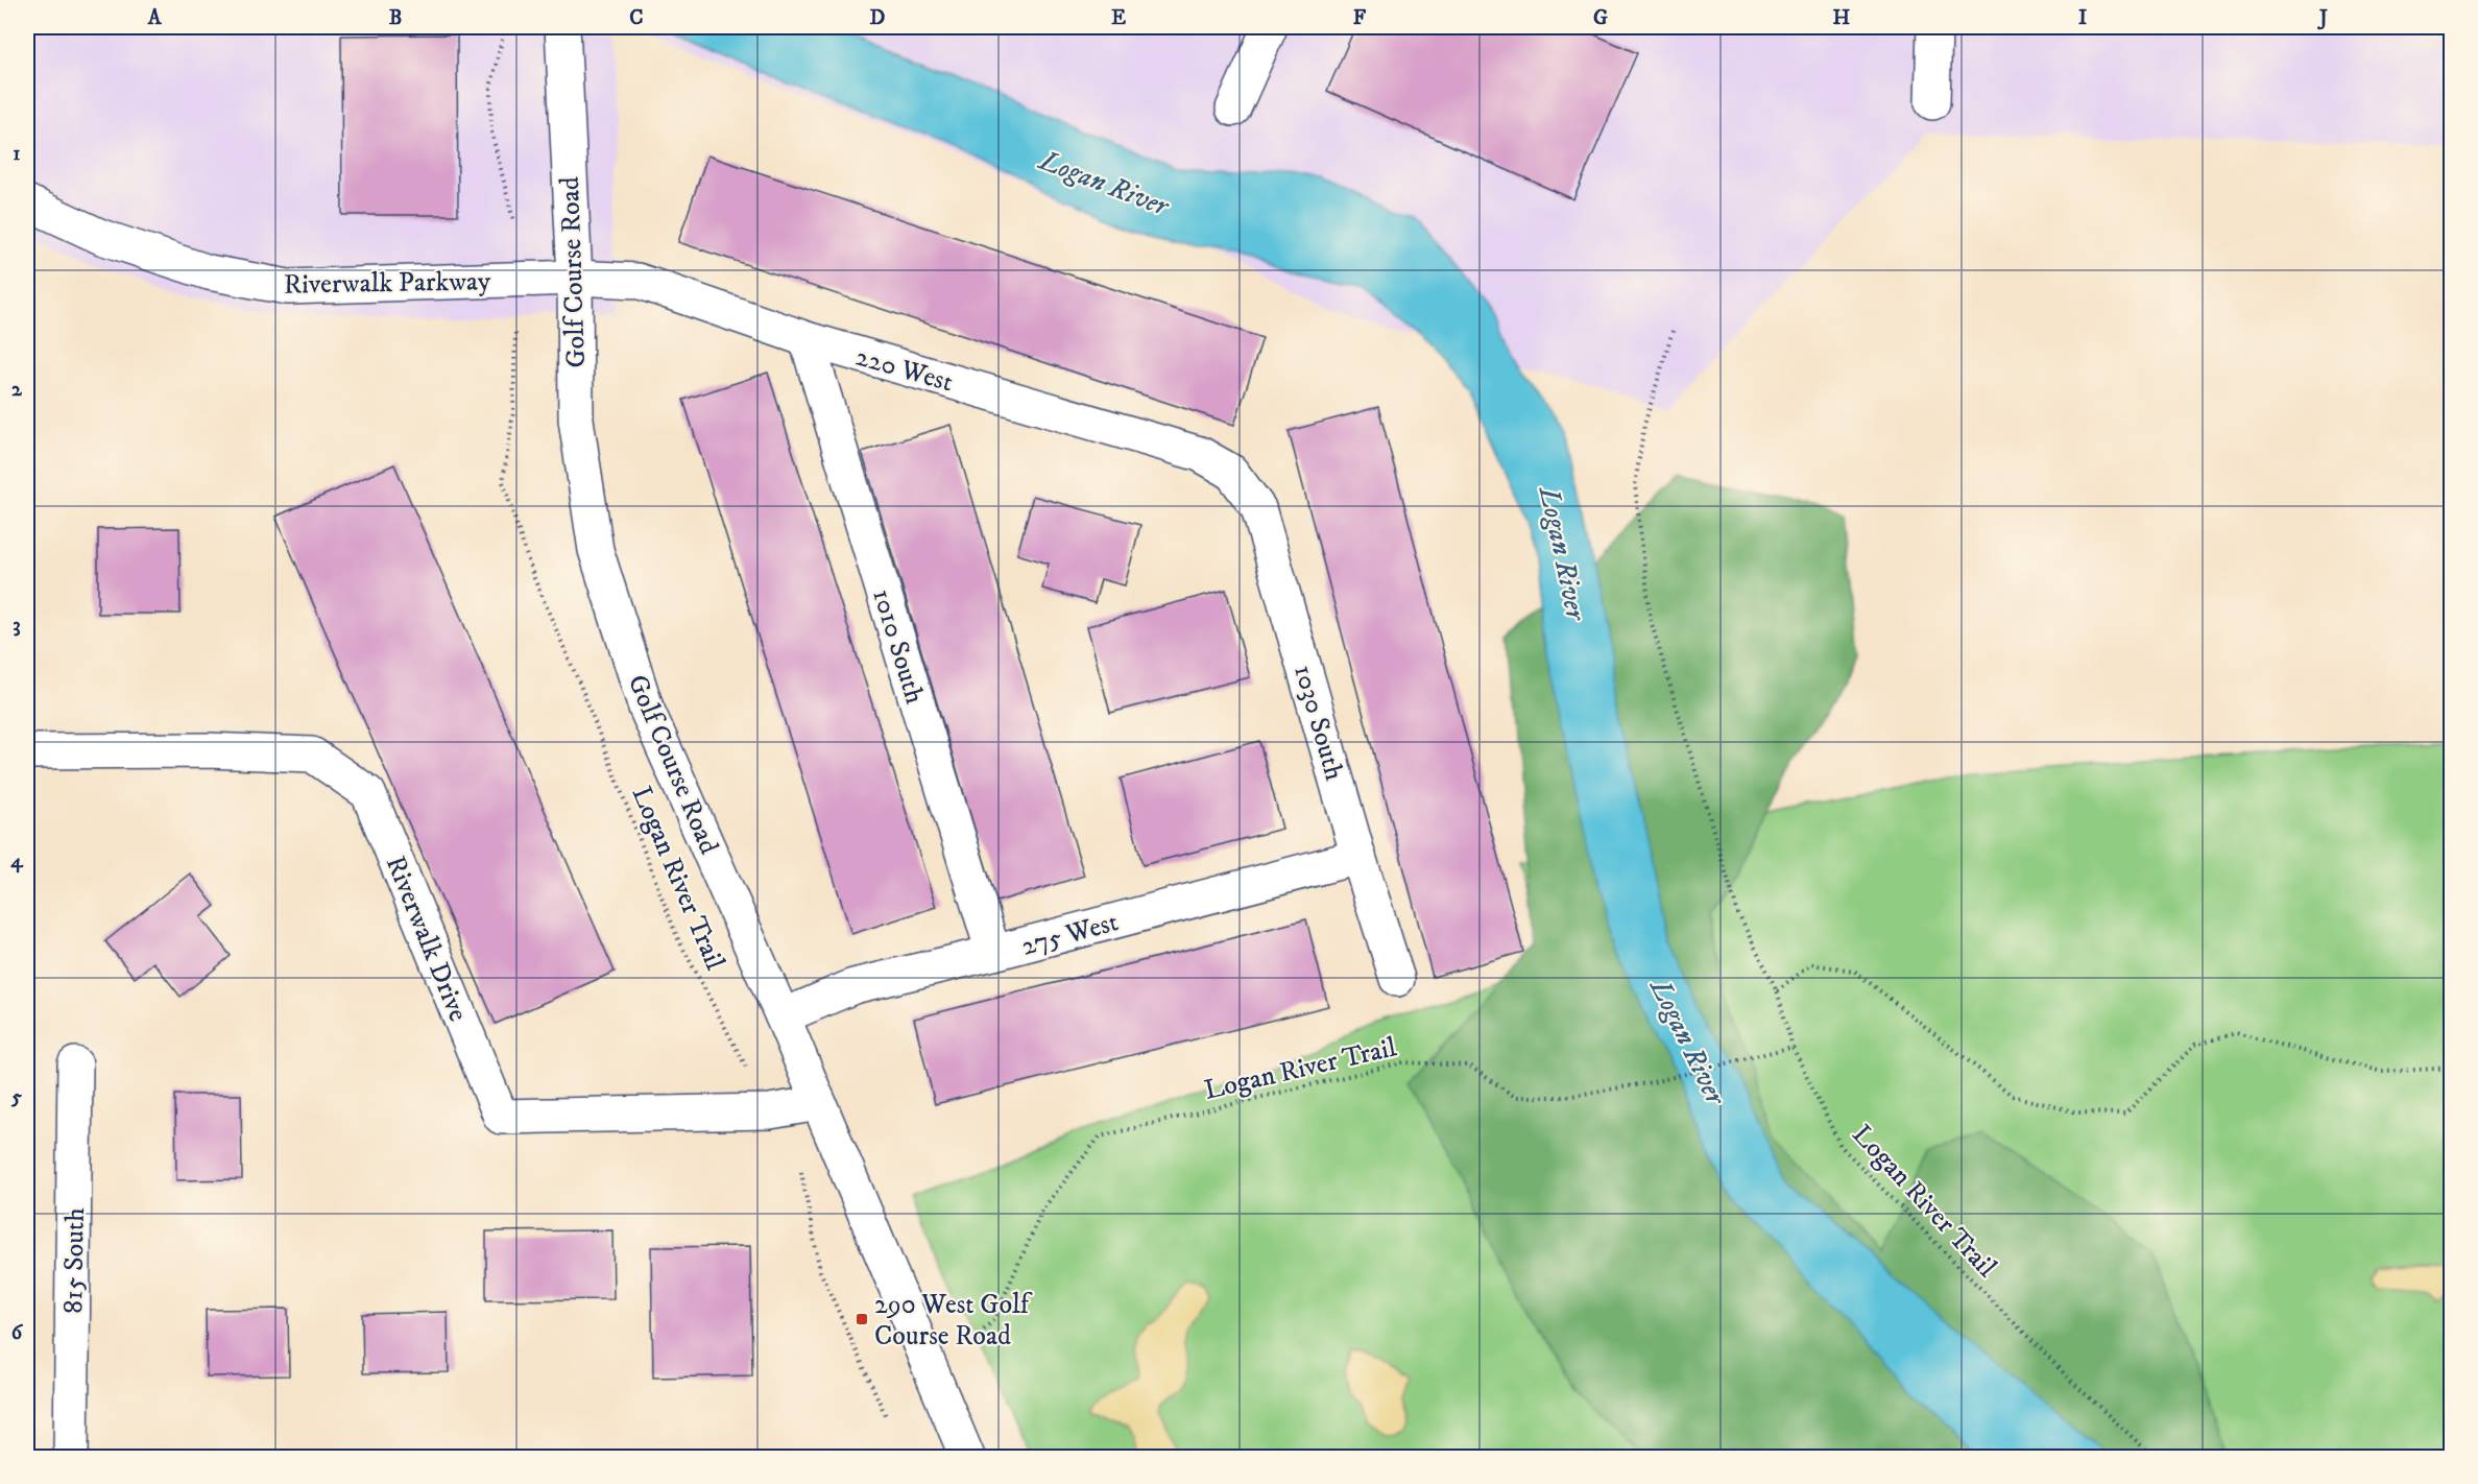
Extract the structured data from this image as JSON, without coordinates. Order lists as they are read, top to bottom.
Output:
{
  "streets": {
    "street": [
      "Golf Course Road",
      "Riverwalk Parkway",
      "220 West",
      "1010 South",
      "1030 South",
      "275 West",
      "Riverwalk Drive",
      "815 South"
    ],
    "path": ["Logan River Trail"]
  },
  "crossings": [
    ["Golf Course Road", "Riverwalk Parkway"],
    ["Golf Course Road", "220 West"],
    ["Golf Course Road", "275 West"],
    ["Golf Course Road", "Riverwalk Drive"],
    ["Riverwalk Parkway", "220 West"],
    ["220 West", "1010 South"],
    ["220 West", "1030 South"],
    ["1010 South", "275 West"],
    ["1030 South", "275 West"],
    ["Logan River Trail", "Riverwalk Drive"]
  ],
  "water": ["Logan River"],
  "places": {
    "transit": ["290 West Golf Course Road"]
  },
  "grid": {
    "columns": [
      "A",
      "B",
      "C",
      "D",
      "E",
      "F",
      "G",
      "H",
      "I",
      "J"
    ],
    "rows": [
      "1",
      "2",
      "3",
      "4",
      "5",
      "6"
    ]
  }
}
